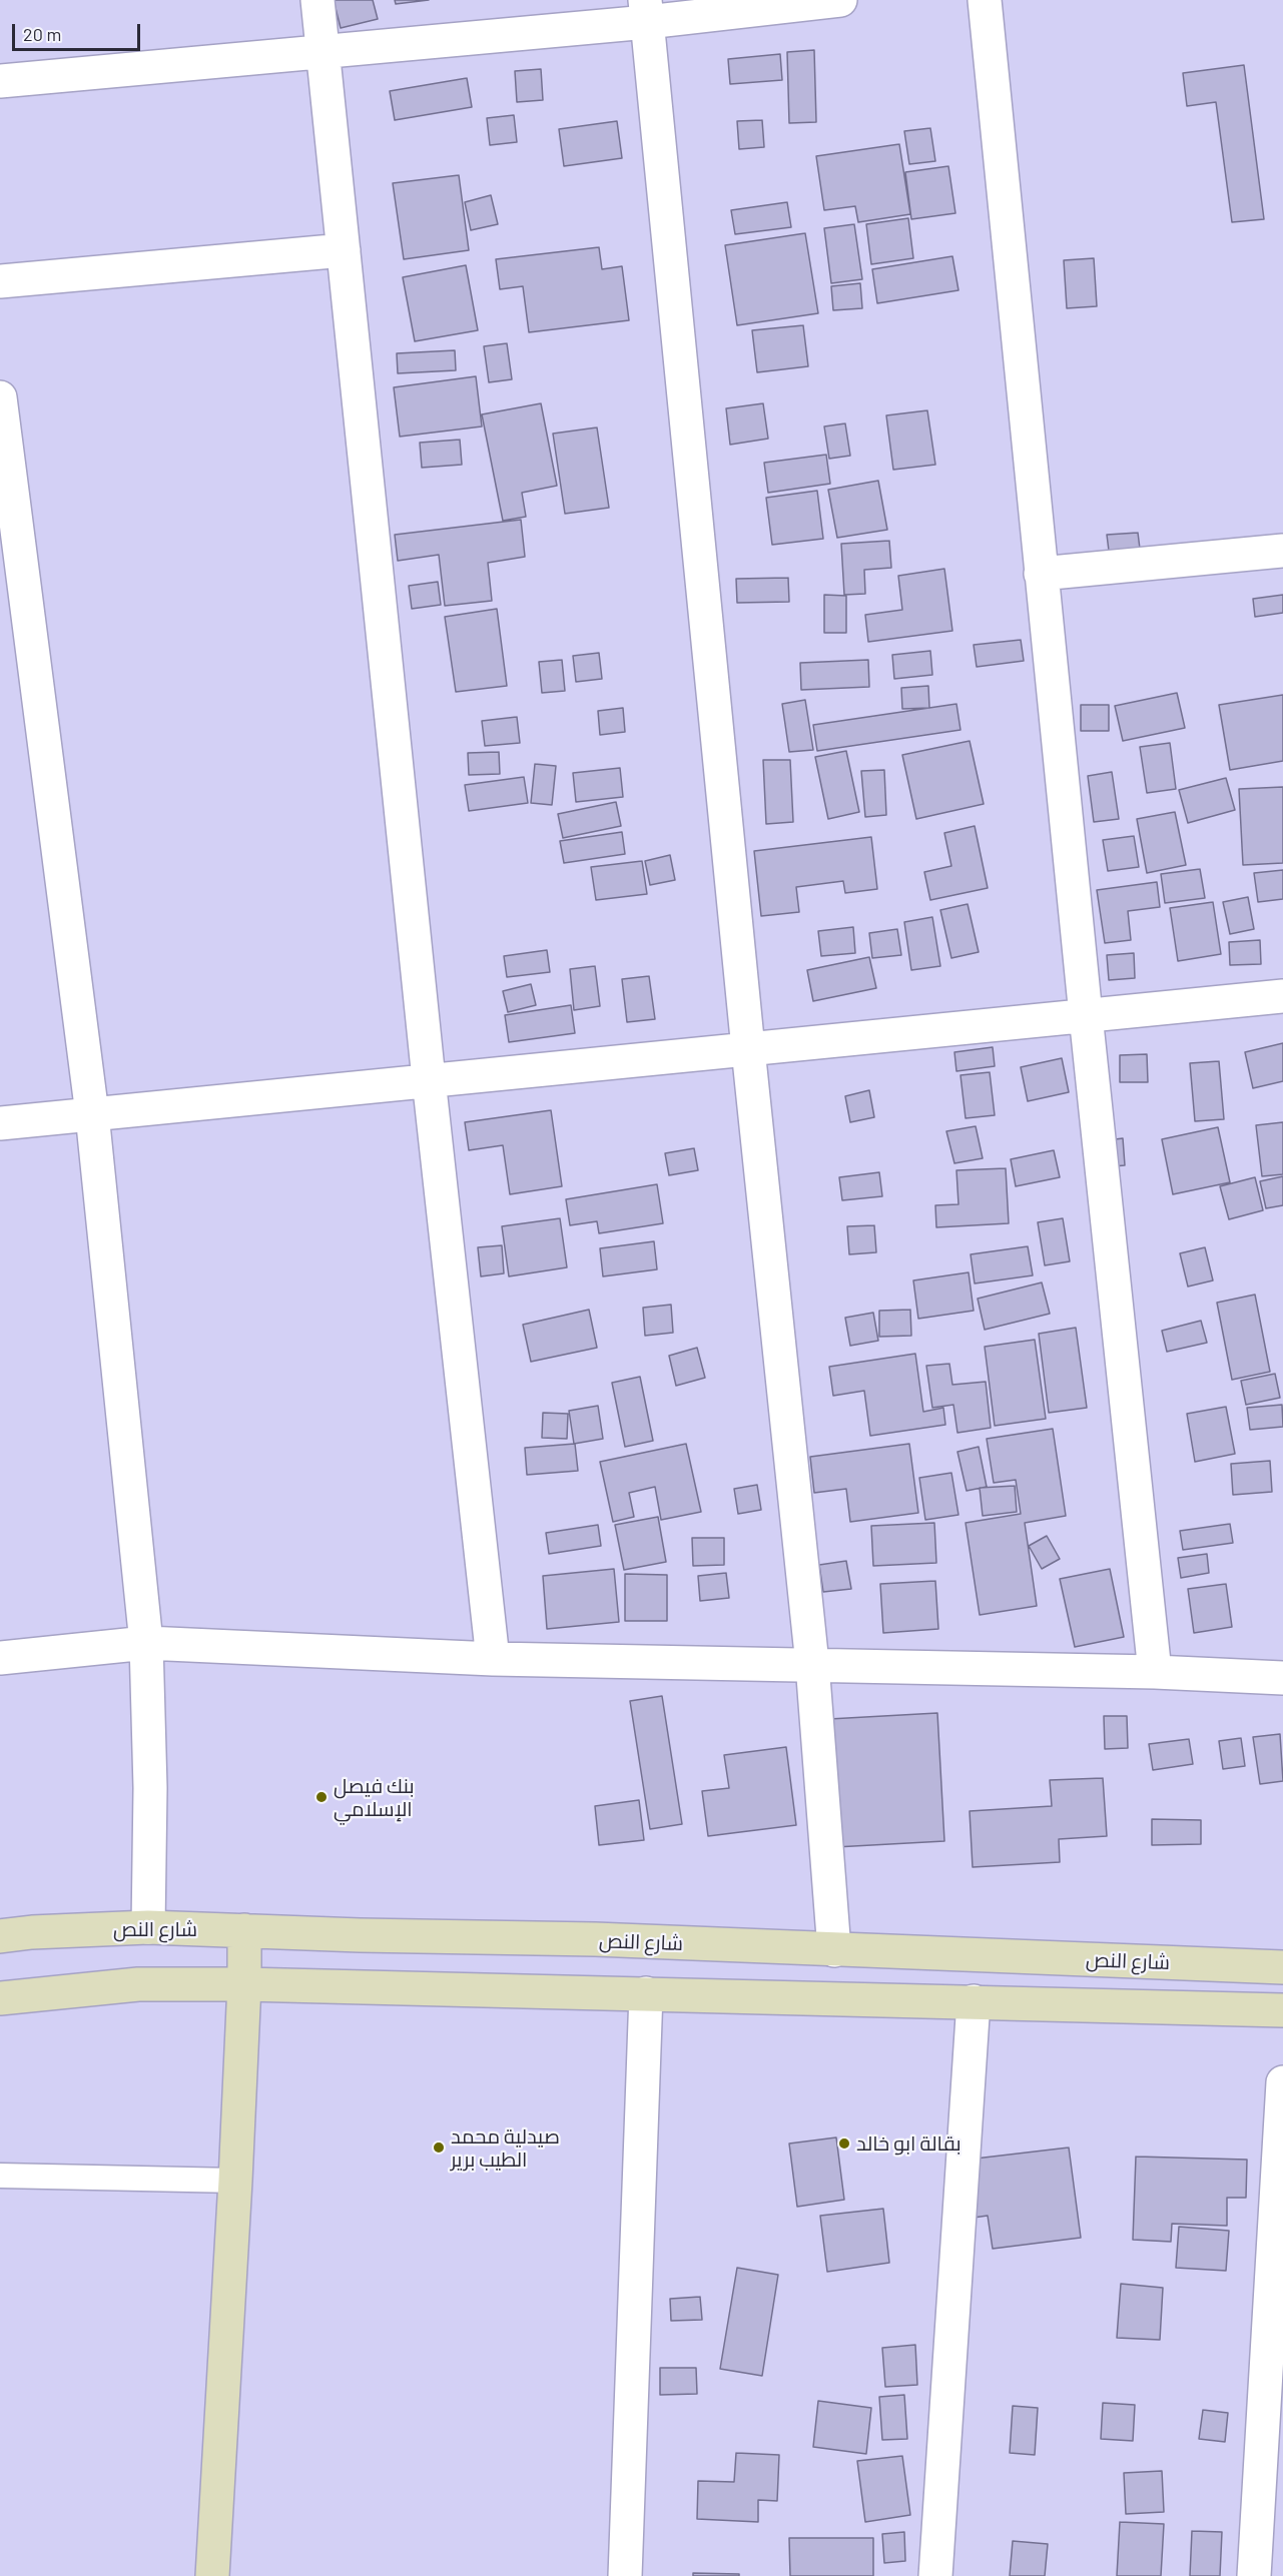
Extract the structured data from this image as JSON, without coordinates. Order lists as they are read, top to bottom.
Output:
{
  "streets": {
    "main road": ["شارع النص"]
  },
  "places": ["بنك فيصل الإسلامي", "بقالة ابو خالد", "صيدلية محمد الطيب برير"],
  "scale_bar": "20 m"
}
